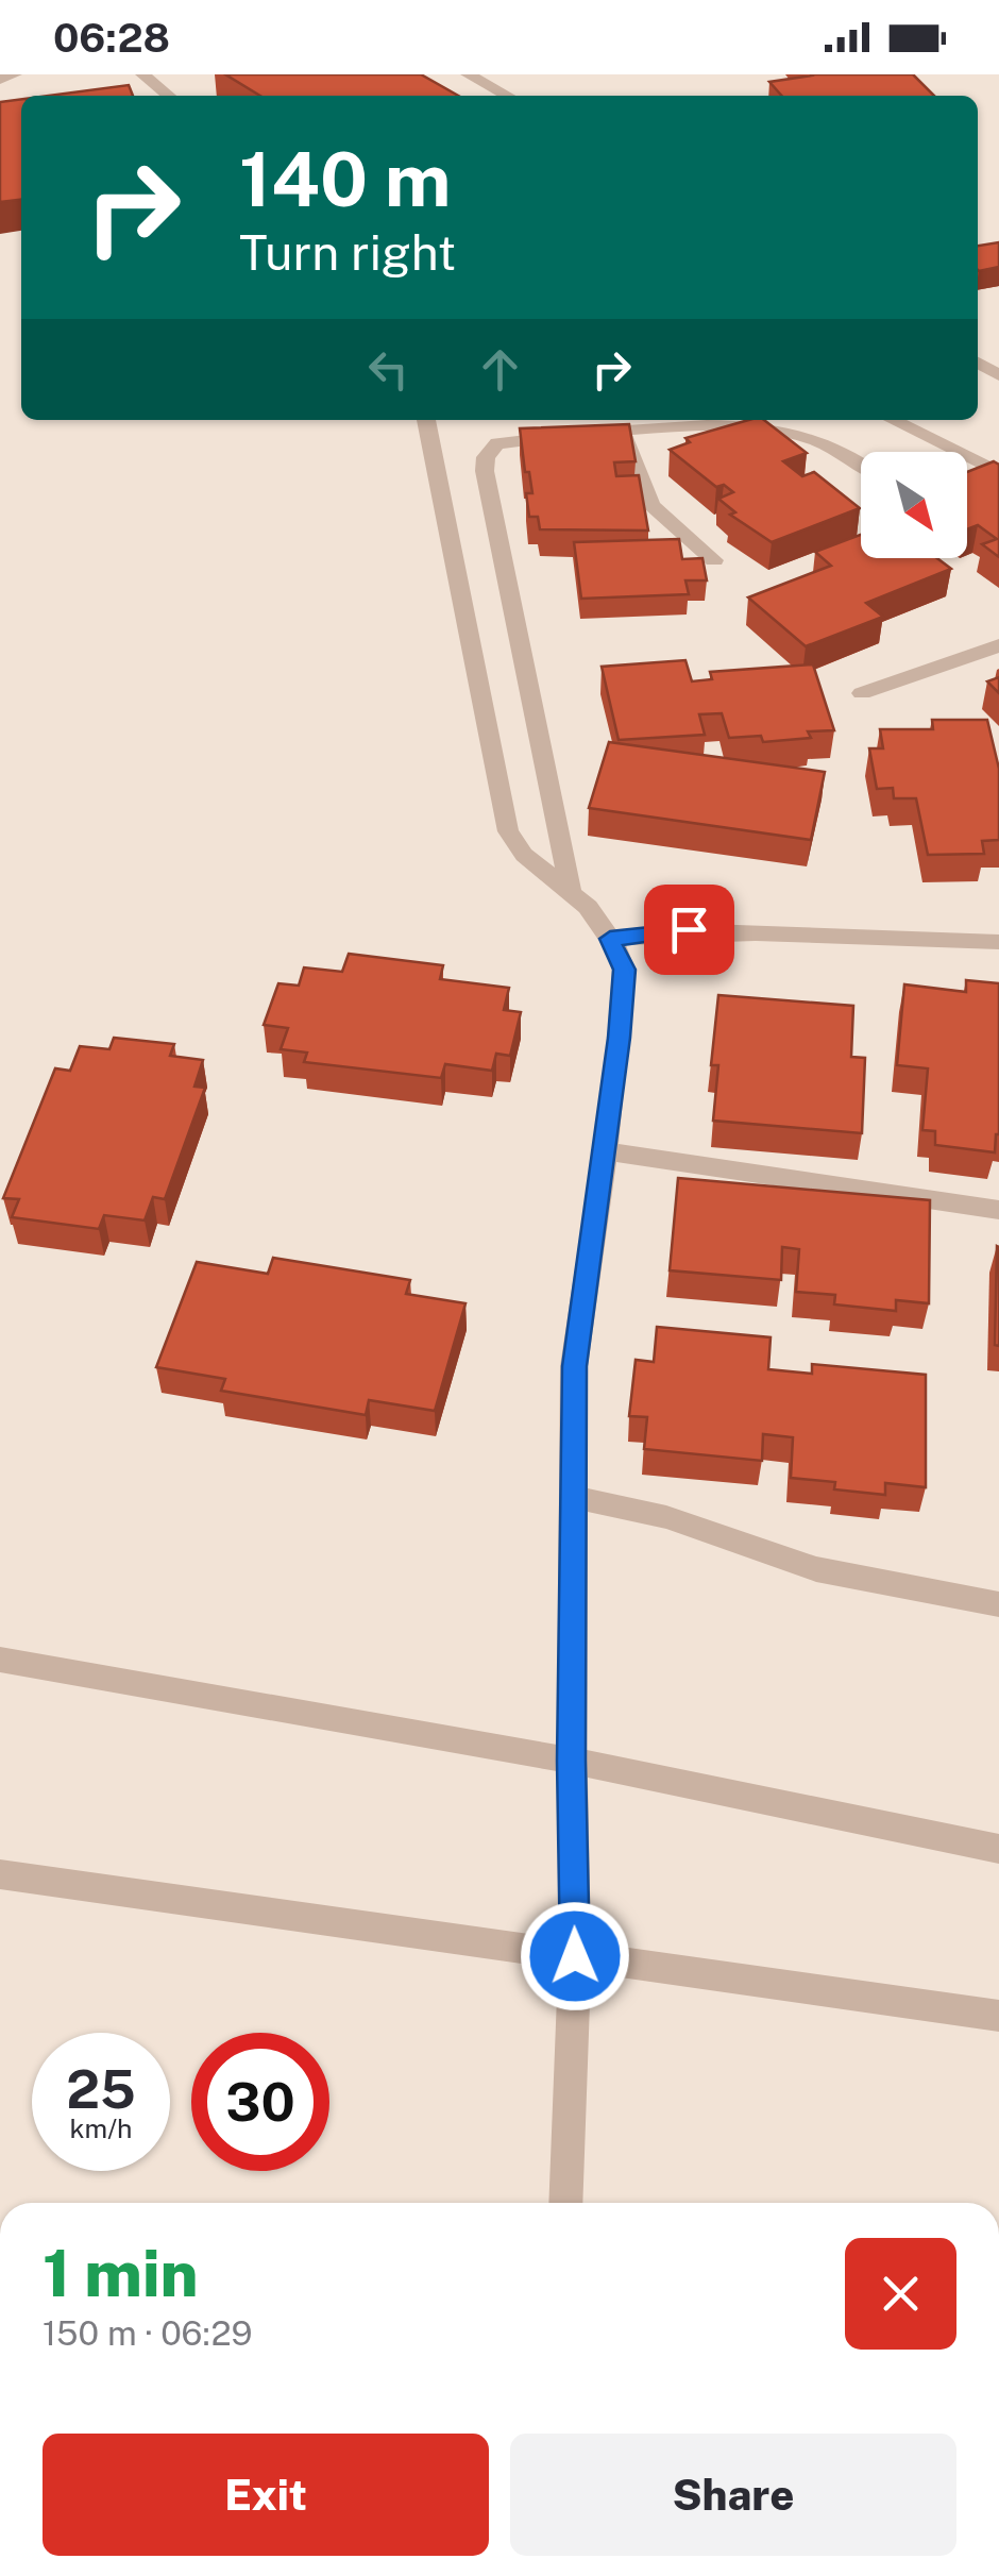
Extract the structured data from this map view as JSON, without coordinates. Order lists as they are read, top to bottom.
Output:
{
  "north": "bottom right",
  "page": {
    "status": "06:28",
    "turn": ["140 m", "Turn right"],
    "speed": "25 km/h",
    "limit": "30",
    "heading": ["1 min", "150 m · 06:29"],
    "buttons": ["Exit", "Share"]
  }
}
